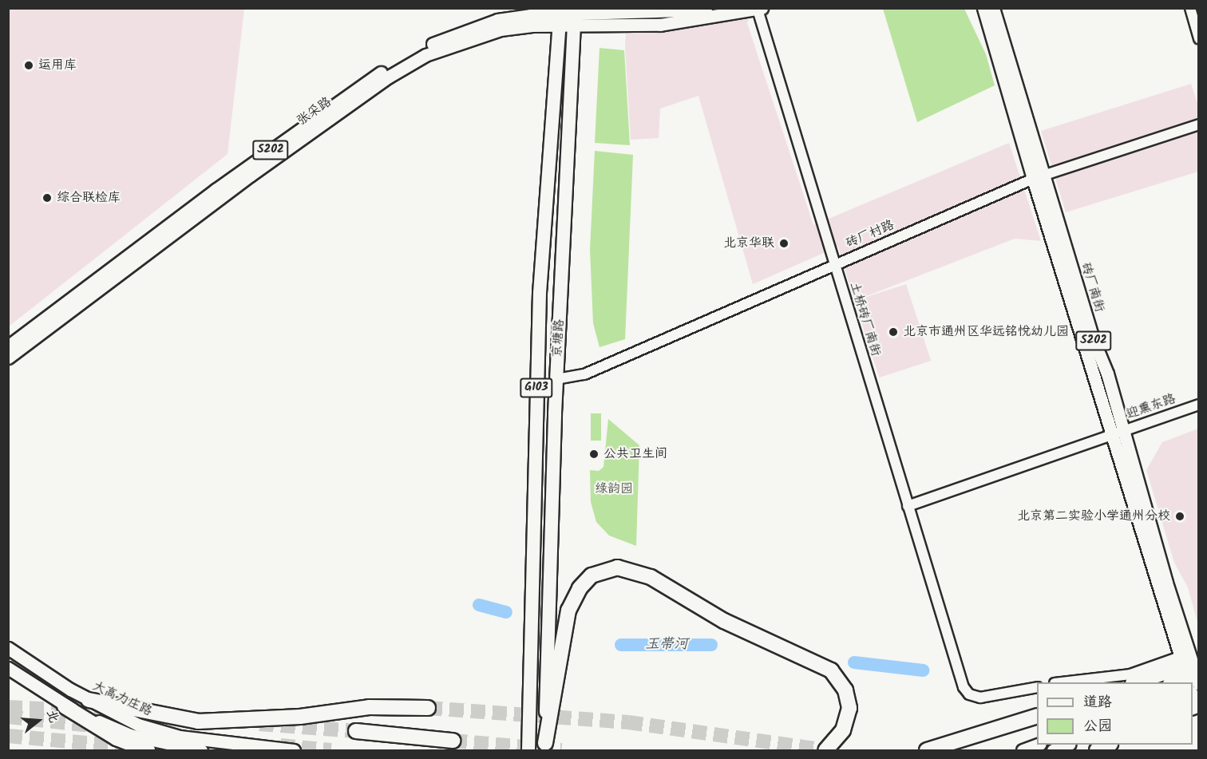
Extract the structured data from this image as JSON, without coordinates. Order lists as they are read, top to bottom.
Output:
{
  "streets": {
    "highway": ["京塘路", "G103"],
    "main road": [
      "张采路",
      "S202",
      "砖厂南街",
      "大高力庄路"
    ],
    "street": ["砖厂村路", "土桥砖厂南街", "迎熏东路"]
  },
  "crossings": [
    ["张采路", "S202"],
    ["张采路", "京塘路"],
    ["张采路", "G103"],
    ["S202", "土桥砖厂南街"],
    ["S202", "京塘路"],
    ["砖厂村路", "砖厂南街"],
    ["砖厂村路", "土桥砖厂南街"],
    ["砖厂村路", "京塘路"],
    ["砖厂南街", "迎熏东路"],
    ["土桥砖厂南街", "迎熏东路"],
    ["京塘路", "G103"]
  ],
  "water": ["玉带河"],
  "parks": ["绿韵园"],
  "places": [
    "运用库",
    "综合联检库",
    "北京华联",
    "北京市通州区华远铭悦幼儿园",
    "公共卫生间",
    "北京第二实验小学通州分校"
  ],
  "legend": ["道路", "公园"],
  "north": "right"
}
